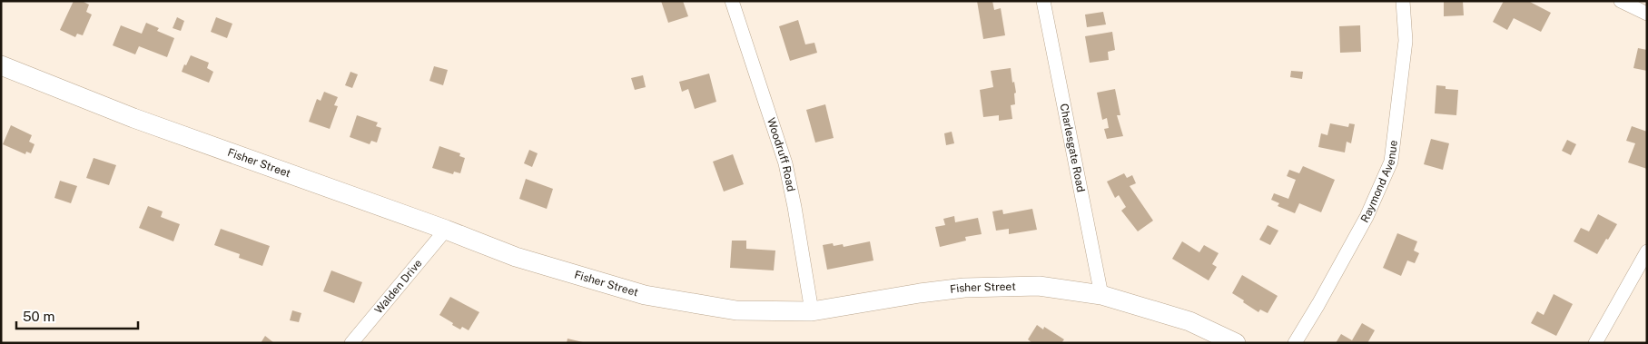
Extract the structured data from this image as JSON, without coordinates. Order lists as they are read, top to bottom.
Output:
{
  "streets": {
    "main road": ["Fisher Street"],
    "street": [
      "Charlesgate Road",
      "Woodruff Road",
      "Raymond Avenue",
      "Walden Drive"
    ]
  },
  "crossings": [
    ["Charlesgate Road", "Fisher Street"],
    ["Woodruff Road", "Fisher Street"],
    ["Fisher Street", "Walden Drive"]
  ],
  "scale_bar": "50 m"
}
